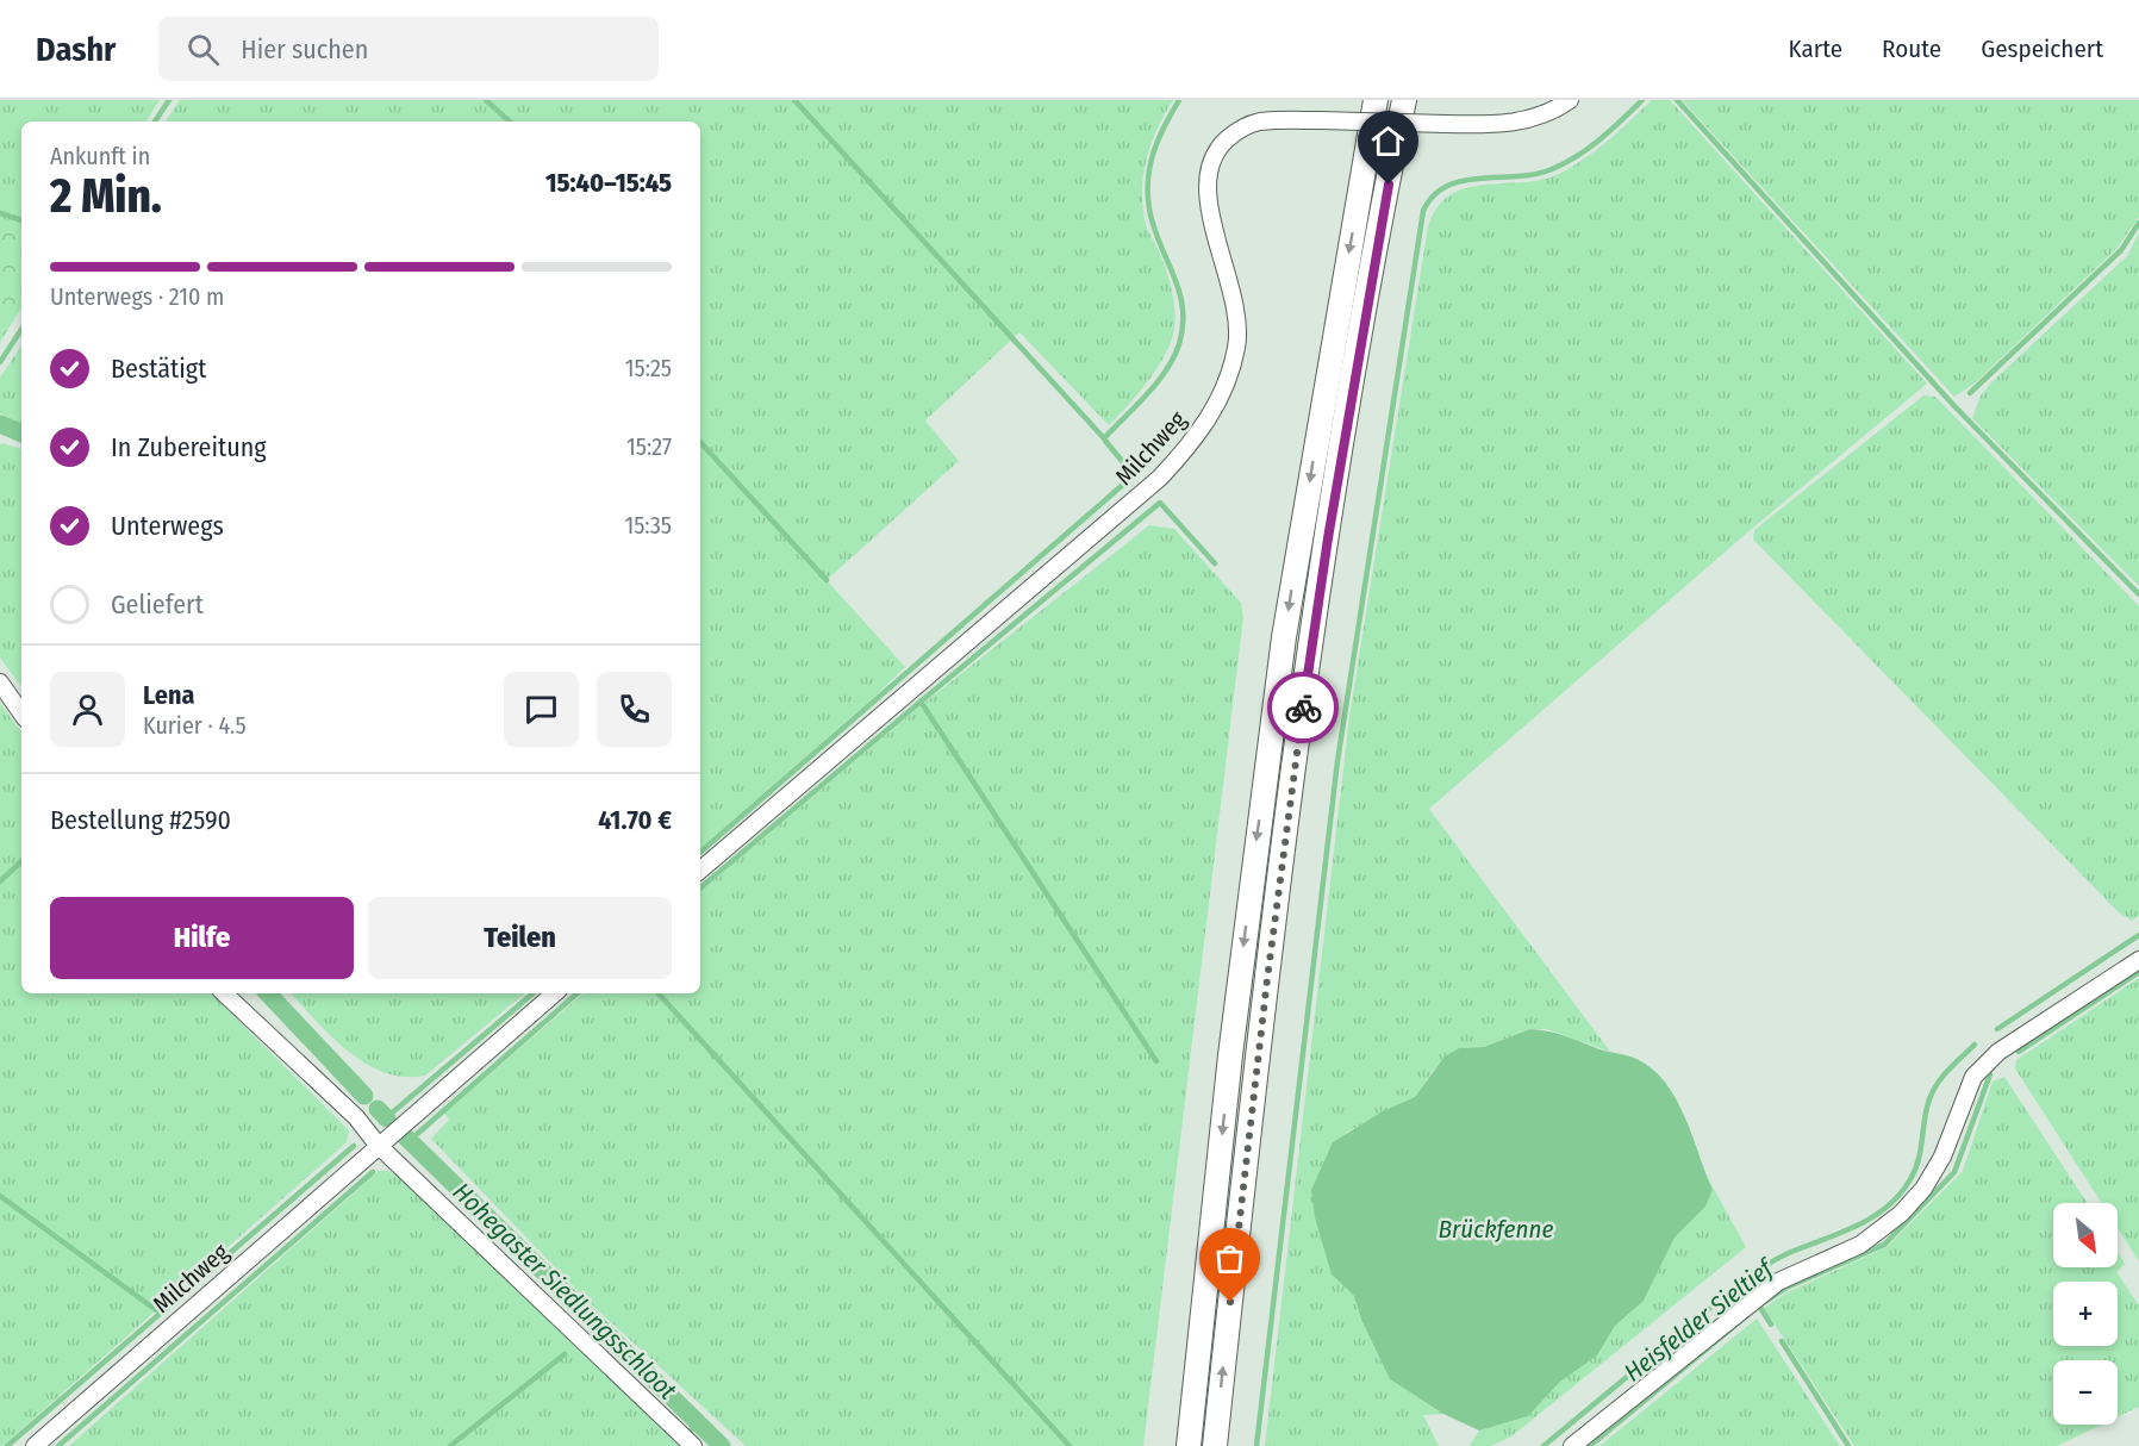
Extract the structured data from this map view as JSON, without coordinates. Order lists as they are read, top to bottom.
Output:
{
  "streets": {
    "street": ["Milchweg"]
  },
  "water": ["Brückfenne", "Hohegaster Siedlungsschloot", "Heisfelder Sieltief"],
  "north": "bottom right",
  "page": {
    "header": "Dashr",
    "search": "Hier suchen",
    "nav": ["Karte", "Route", "Gespeichert"],
    "heading": ["2 Min.", "Ankunft in", "15:40–15:45"],
    "panel": [
      "Lena",
      "Kurier · 4.5",
      "Bestellung #2590",
      "41.70 €"
    ],
    "bar": "Unterwegs · 210 m",
    "list": [
      ["Bestätigt", "15:25"],
      ["In Zubereitung", "15:27"],
      ["Unterwegs", "15:35"],
      "Geliefert"
    ],
    "buttons": ["Hilfe", "Teilen"],
    "map_buttons": ["+", "−"]
  }
}
